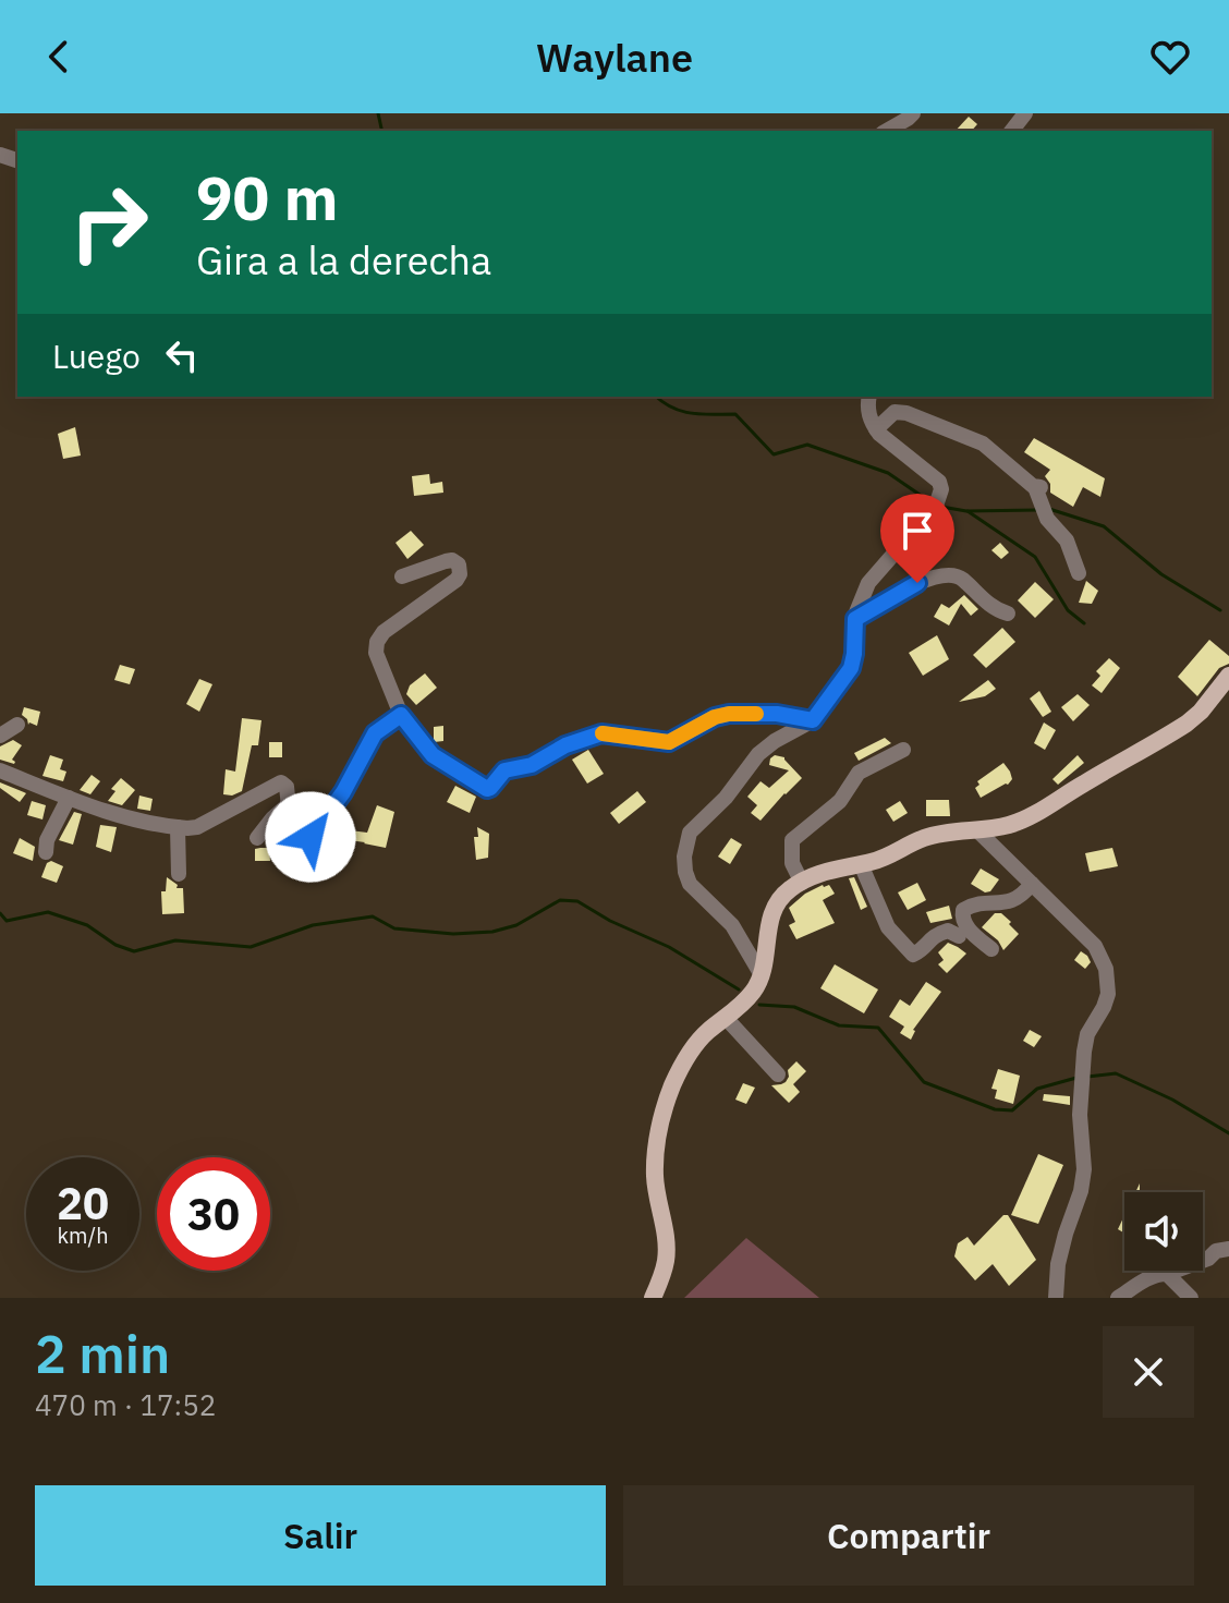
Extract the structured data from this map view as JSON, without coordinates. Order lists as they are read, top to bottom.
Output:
{
  "page": {
    "header": "Waylane",
    "turn": ["90 m", "Gira a la derecha"],
    "then": "Luego",
    "speed": "20 km/h",
    "limit": "30",
    "heading": ["2 min", "470 m · 17:52"],
    "buttons": ["Salir", "Compartir"]
  }
}
